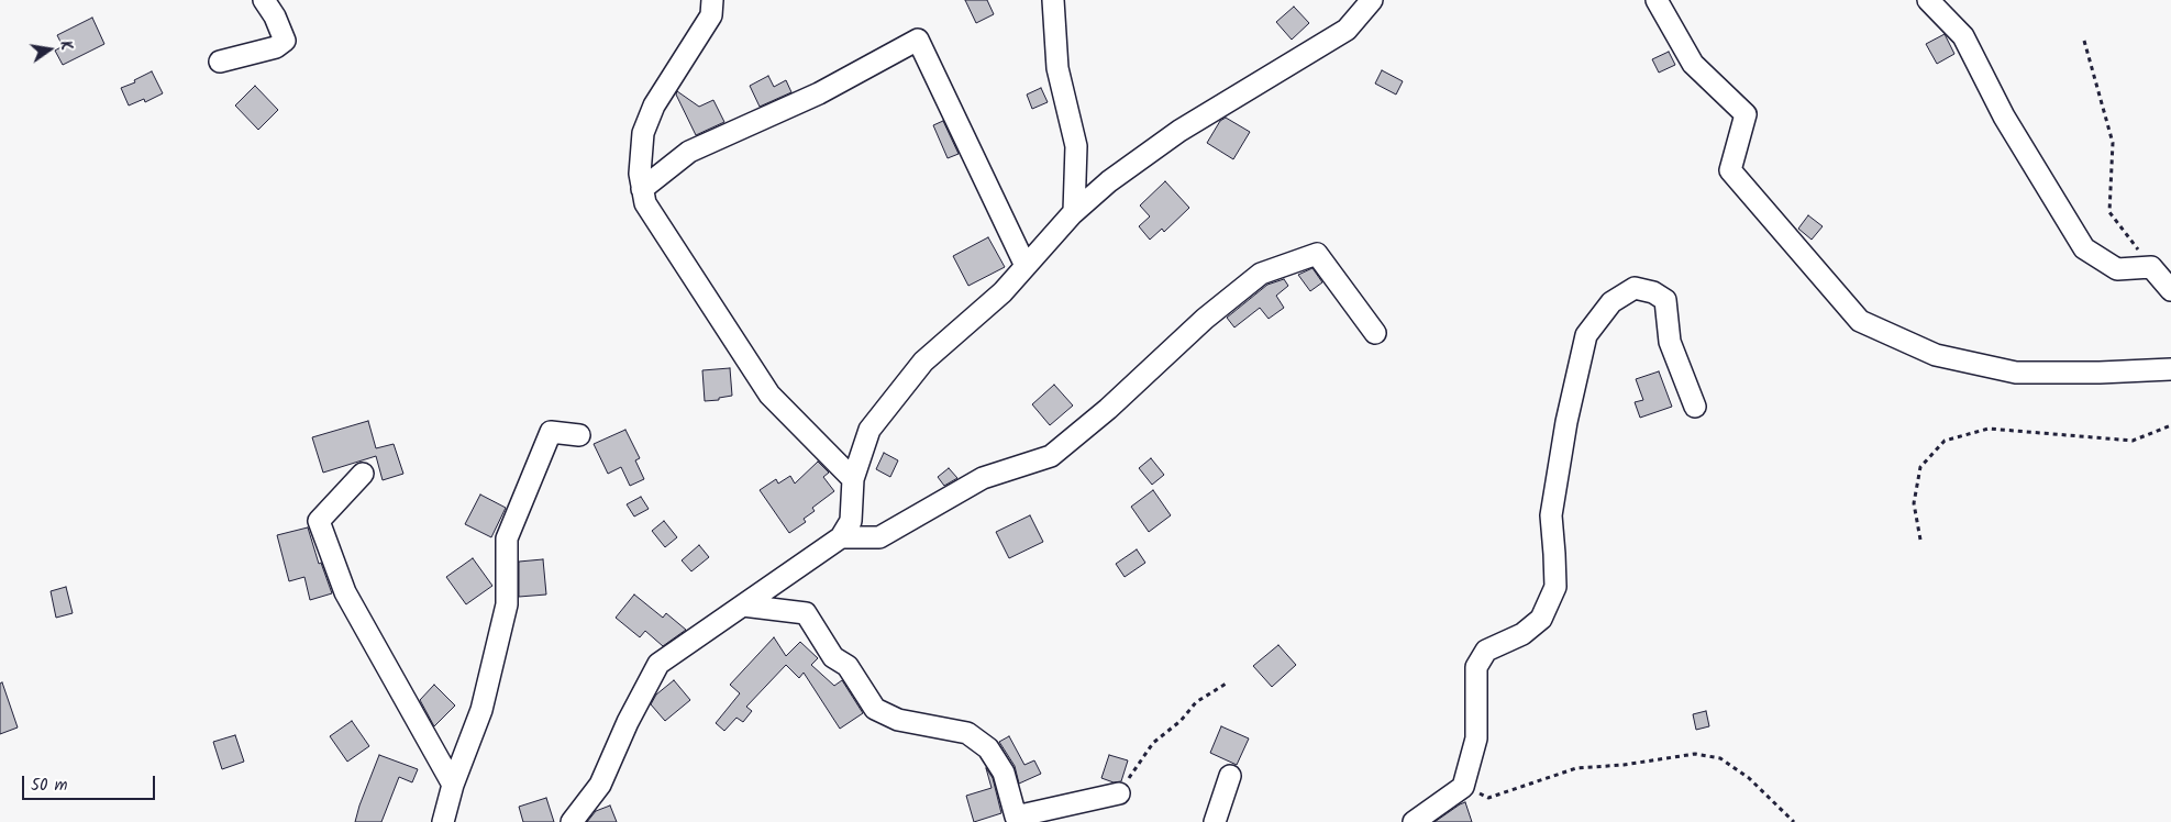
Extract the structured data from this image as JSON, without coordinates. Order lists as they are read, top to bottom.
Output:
{
  "scale_bar": "50 m",
  "north": "right"
}
